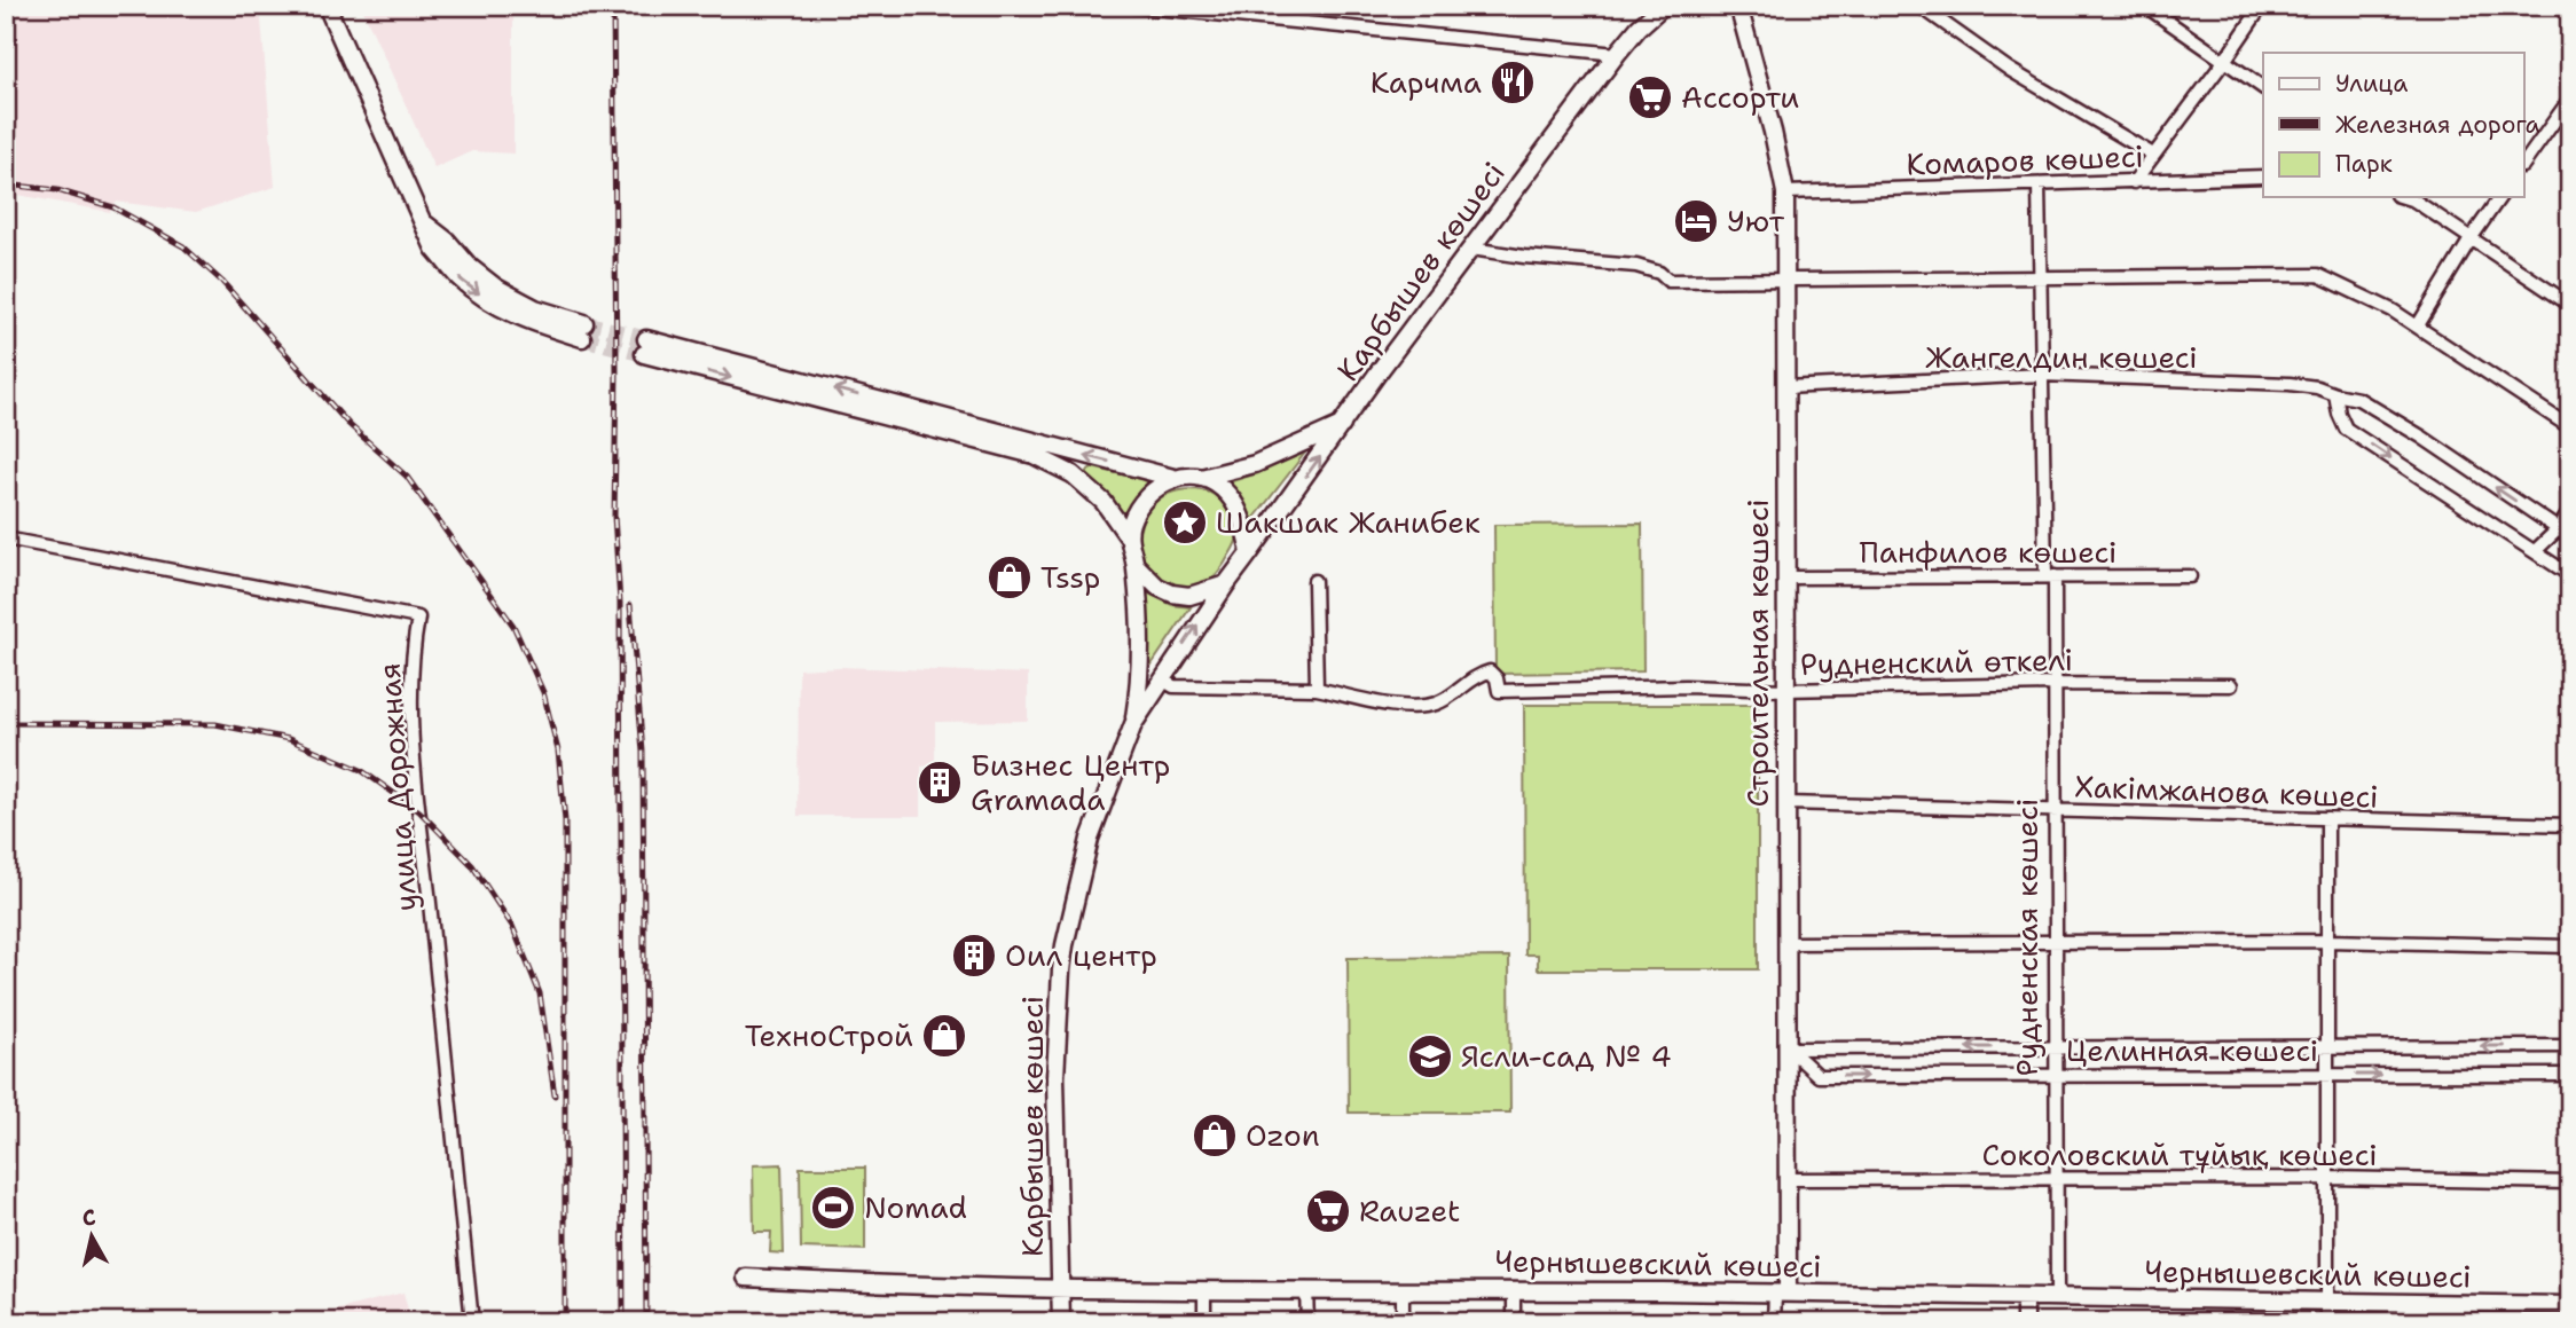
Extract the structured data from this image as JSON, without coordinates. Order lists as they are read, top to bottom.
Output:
{
  "streets": {
    "main road": ["Карбышев көшесі", "Строительная көшесі", "Чернышевский көшесі"],
    "street": [
      "Комаров көшесі",
      "Жангелдин көшесі",
      "Панфилов көшесі",
      "Рудненский өткелі",
      "улица Дорожная",
      "Хакімжанова көшесі",
      "Рудненская көшесі",
      "Целинная көшесі",
      "Соколовский тұйық көшесі"
    ]
  },
  "crossings": [
    ["Комаров көшесі", "Строительная көшесі"],
    ["Комаров көшесі", "Рудненская көшесі"],
    ["Карбышев көшесі", "Чернышевский көшесі"],
    ["Жангелдин көшесі", "Строительная көшесі"],
    ["Жангелдин көшесі", "Рудненская көшесі"],
    ["Панфилов көшесі", "Строительная көшесі"],
    ["Панфилов көшесі", "Рудненская көшесі"],
    ["Строительная көшесі", "Рудненский өткелі"],
    ["Строительная көшесі", "Хакімжанова көшесі"],
    ["Строительная көшесі", "Целинная көшесі"],
    ["Строительная көшесі", "Соколовский тұйық көшесі"],
    ["Строительная көшесі", "Чернышевский көшесі"],
    ["Рудненский өткелі", "Рудненская көшесі"],
    ["Хакімжанова көшесі", "Рудненская көшесі"],
    ["Рудненская көшесі", "Целинная көшесі"],
    ["Рудненская көшесі", "Соколовский тұйық көшесі"],
    ["Рудненская көшесі", "Чернышевский көшесі"]
  ],
  "places": {
    "restaurant": ["Карчма"],
    "supermarket": ["Ассорти", "Rauzet"],
    "hotel": ["Уют"],
    "place": ["Шакшак Жанибек"],
    "shop": ["Tssp", "ТехноСтрой", "Ozon"],
    "building": ["Бизнес Центр Gramada", "Оил центр"],
    "school or university": ["Ясли-сад № 4"],
    "sports": ["Nomad"]
  },
  "legend": ["Улица", "Железная дорога", "Парк"],
  "north": "top"
}
